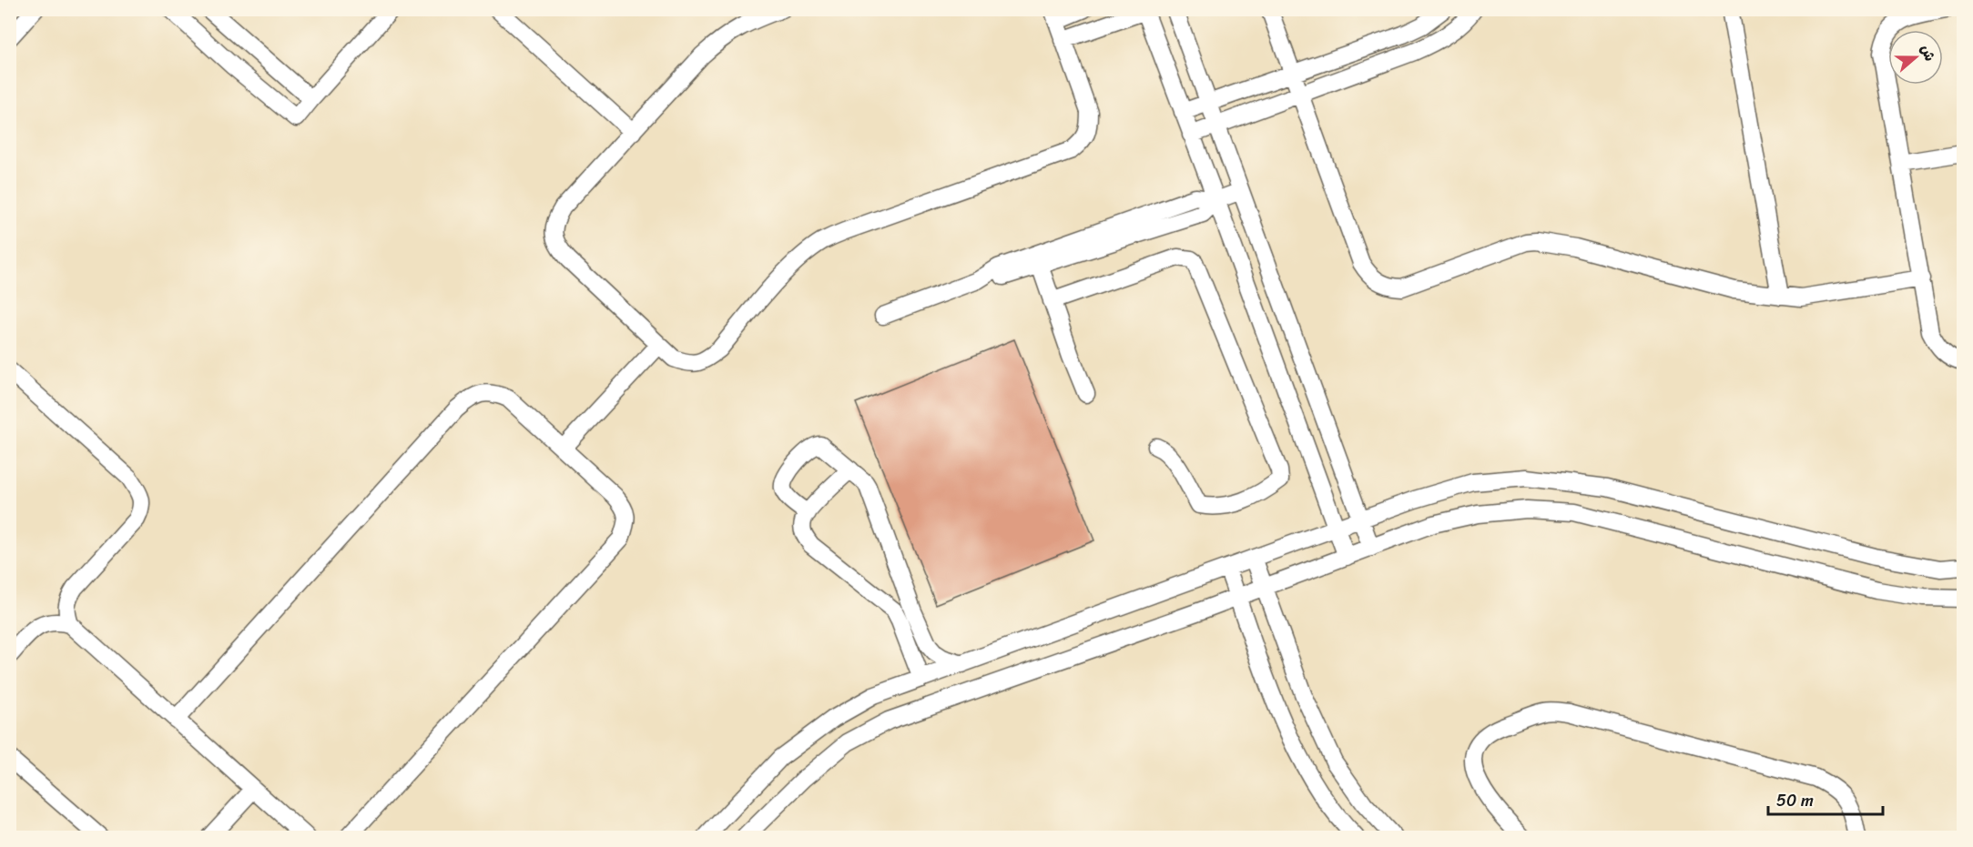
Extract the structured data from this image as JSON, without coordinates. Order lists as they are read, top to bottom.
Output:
{
  "scale_bar": "50 m",
  "north": "right"
}
